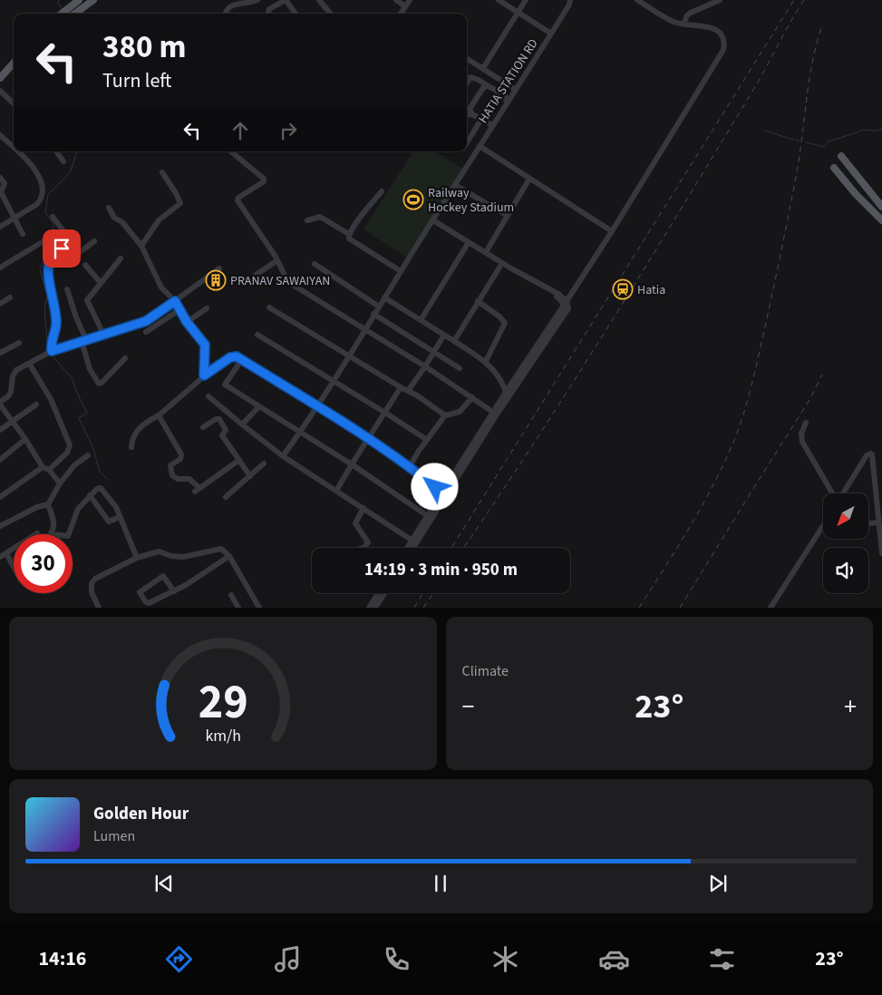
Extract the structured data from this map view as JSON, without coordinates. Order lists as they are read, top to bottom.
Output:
{
  "streets": {
    "street": ["HATIA STATION RD"]
  },
  "places": {
    "sports": ["Railway Hockey Stadium"],
    "building": ["PRANAV SAWAIYAN"],
    "station": ["Hatia"]
  },
  "north": "bottom left",
  "page": {
    "turn": ["380 m", "Turn left"],
    "limit": "30",
    "trip": "14:19 · 3 min · 950 m",
    "tile": "Climate",
    "heat": ["−", "23°", "+"],
    "song": ["Golden Hour", "Lumen"],
    "tabs": ["14:16", "23°"],
    "gauge": ["29", "km/h"]
  }
}
